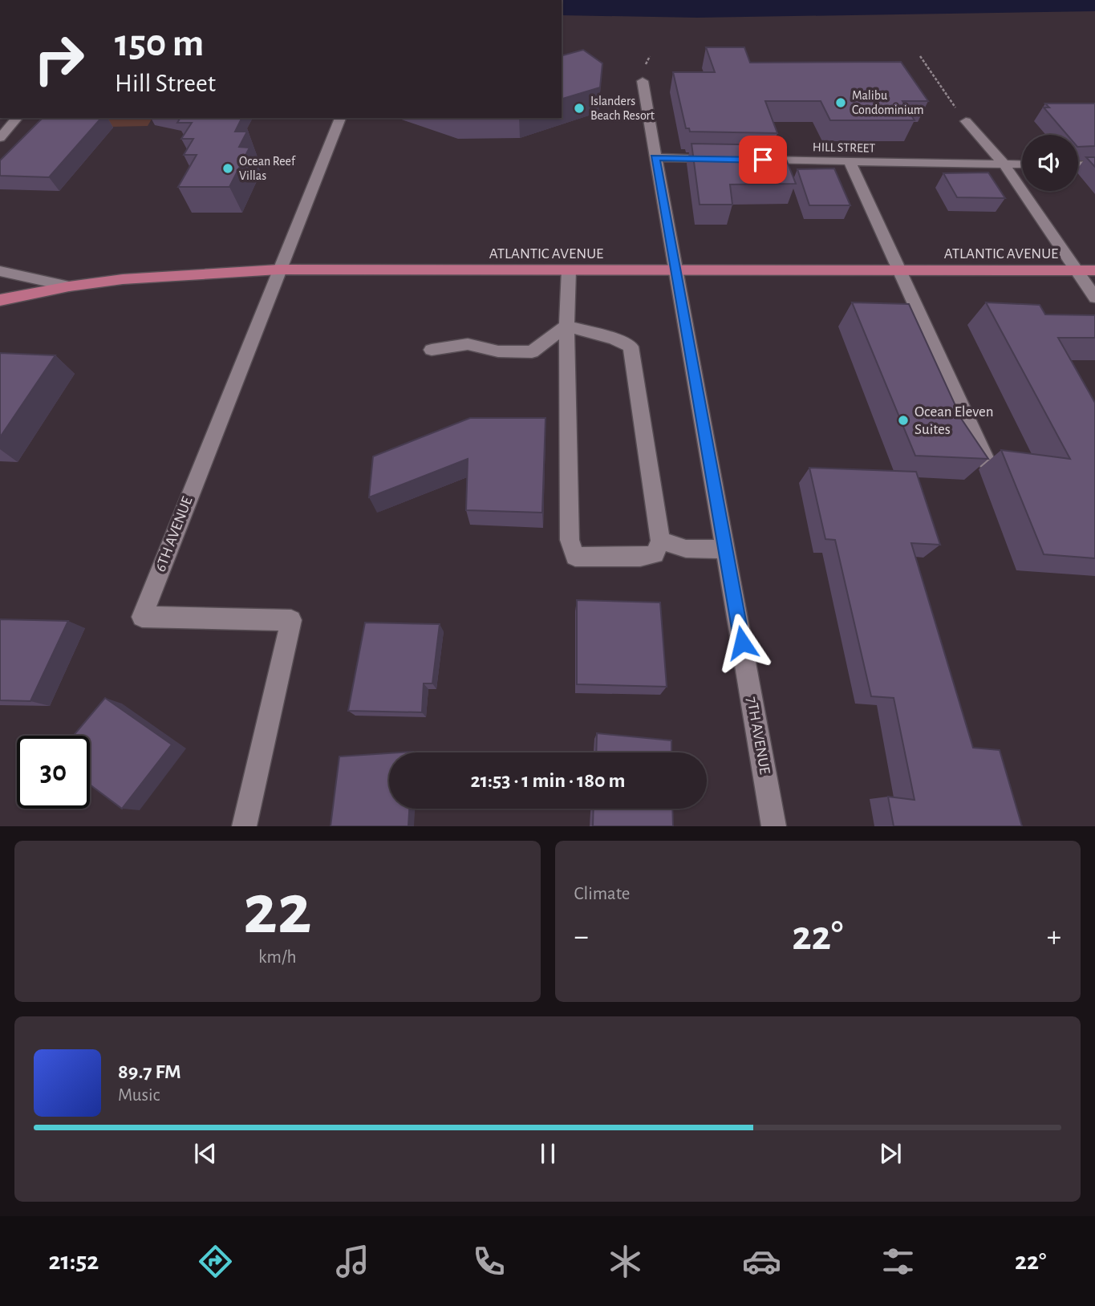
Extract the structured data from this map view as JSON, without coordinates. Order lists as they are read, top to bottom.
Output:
{
  "streets": {
    "main road": ["ATLANTIC AVENUE"],
    "street": ["HILL STREET", "6TH AVENUE", "7TH AVENUE"]
  },
  "crossings": [
    ["ATLANTIC AVENUE", "6TH AVENUE"],
    ["ATLANTIC AVENUE", "7TH AVENUE"]
  ],
  "places": [
    "Malibu Condominium",
    "Islanders Beach Resort",
    "Ocean Reef Villas",
    "Ocean Eleven Suites"
  ],
  "page": {
    "turn": ["150 m", "Hill Street"],
    "limit": "30",
    "trip": "21:53 · 1 min · 180 m",
    "tile": [
      ["22", "km/h"],
      "Climate"
    ],
    "heat": ["−", "22°", "+"],
    "song": ["89.7 FM", "Music"],
    "tabs": ["21:52", "22°"]
  }
}
